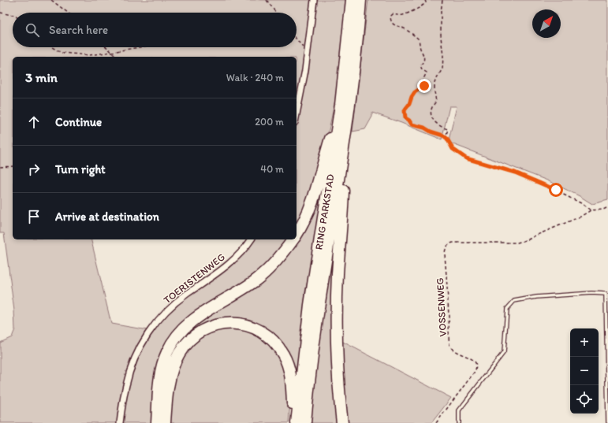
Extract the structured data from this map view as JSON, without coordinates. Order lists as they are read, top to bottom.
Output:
{
  "streets": {
    "highway": ["RING PARKSTAD"],
    "street": ["TOERISTENWEG"],
    "path": ["VOSSENWEG"]
  },
  "north": "top right",
  "page": {
    "search": "Search here",
    "heading": ["3 min", "Walk · 240 m"],
    "list": [
      ["Continue", "200 m"],
      ["Turn right", "40 m"],
      "Arrive at destination"
    ],
    "map_buttons": ["+", "−"]
  }
}
